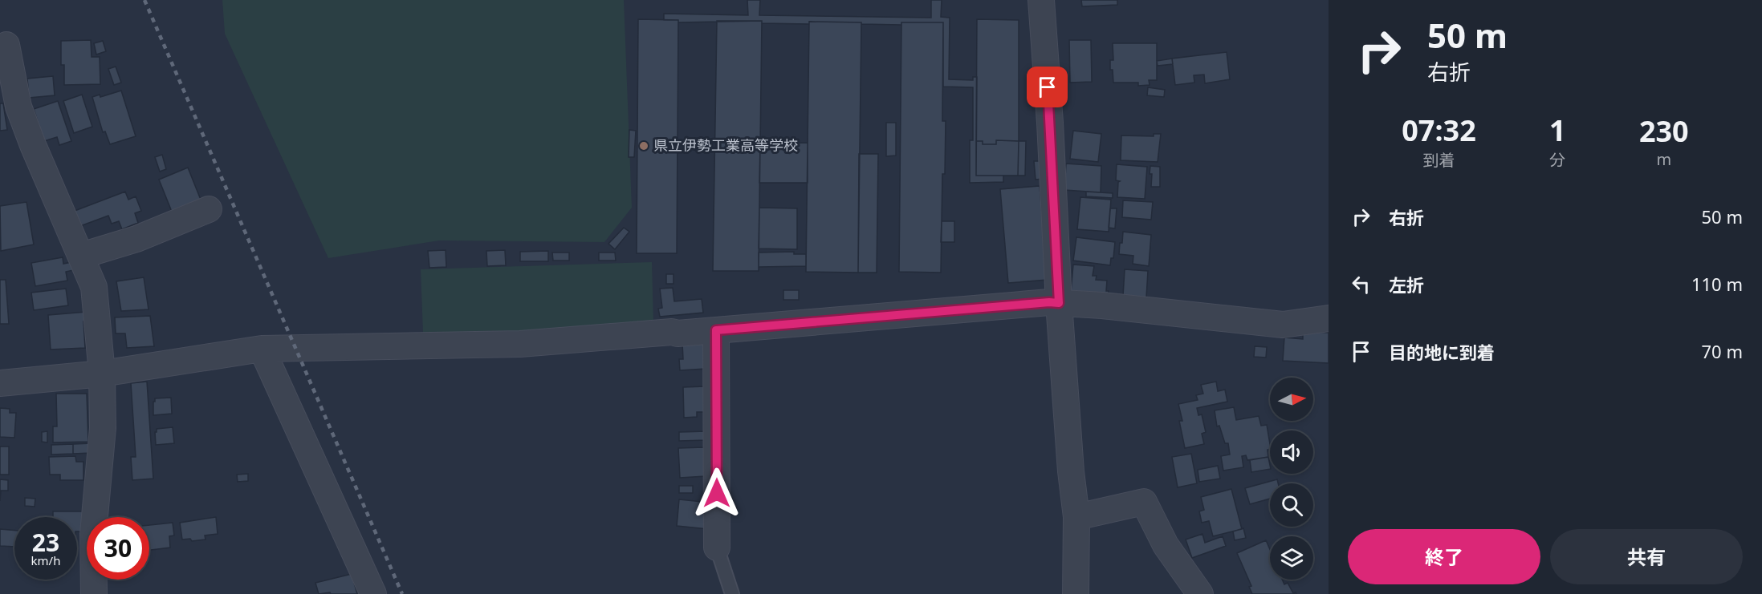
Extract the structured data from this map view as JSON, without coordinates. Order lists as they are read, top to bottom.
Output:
{
  "places": ["県立伊勢工業高等学校"],
  "north": "right",
  "page": {
    "turn": ["50 m", "右折"],
    "eta": [
      "07:32",
      "到着",
      "1",
      "分",
      "230",
      "m"
    ],
    "list": [
      {
        "name": "右折",
        "value": "50 m"
      },
      {
        "name": "左折",
        "value": "110 m"
      },
      {
        "name": "目的地に到着",
        "value": "70 m"
      }
    ],
    "speed": "23 km/h",
    "limit": "30",
    "buttons": ["終了", "共有"]
  }
}
